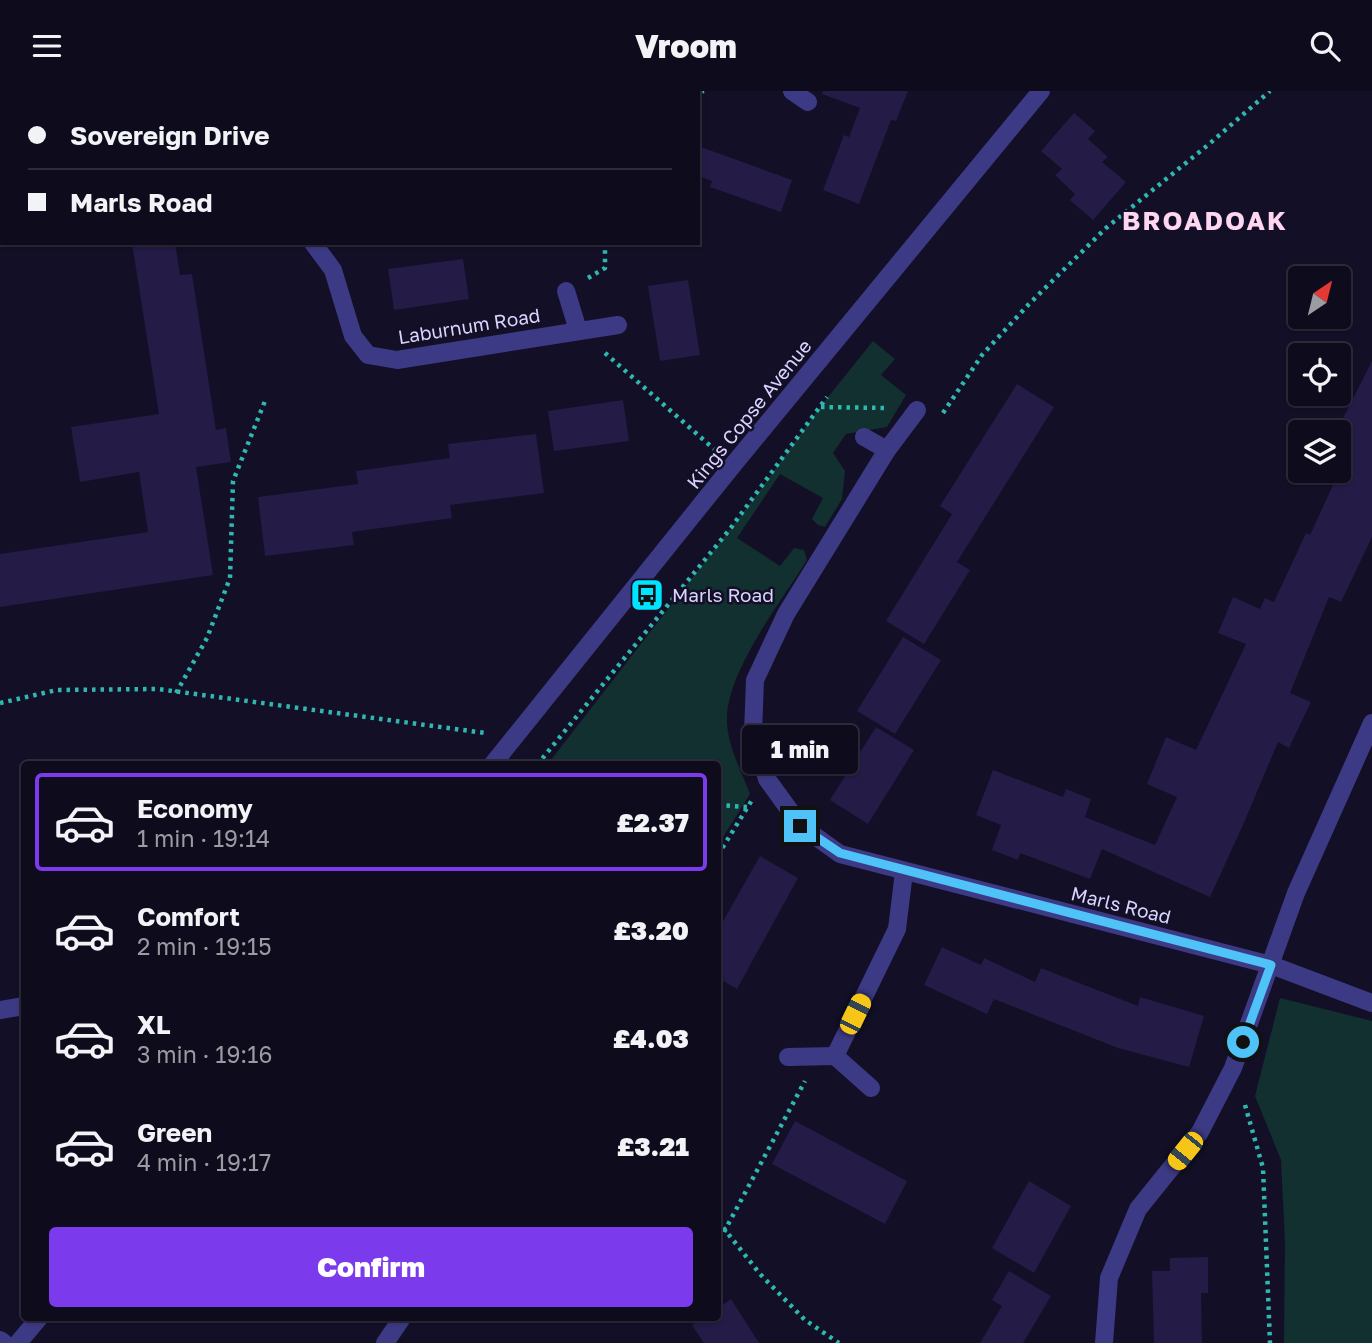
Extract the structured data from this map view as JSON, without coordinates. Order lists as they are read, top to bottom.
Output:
{
  "streets": {
    "street": ["Laburnum Road", "Kings Copse Avenue", "Marls Road"]
  },
  "districts": ["BROADOAK"],
  "places": {
    "bus stop": ["Marls Road"]
  },
  "north": "top right",
  "page": {
    "header": "Vroom",
    "banner": ["Sovereign Drive", "Marls Road"],
    "bubble": "1 min",
    "list": [
      {
        "name": "Economy",
        "note": "1 min · 19:14",
        "value": "£2.37"
      },
      {
        "name": "Comfort",
        "note": "2 min · 19:15",
        "value": "£3.20"
      },
      {
        "name": "XL",
        "note": "3 min · 19:16",
        "value": "£4.03"
      },
      {
        "name": "Green",
        "note": "4 min · 19:17",
        "value": "£3.21"
      }
    ],
    "buttons": "Confirm"
  }
}
